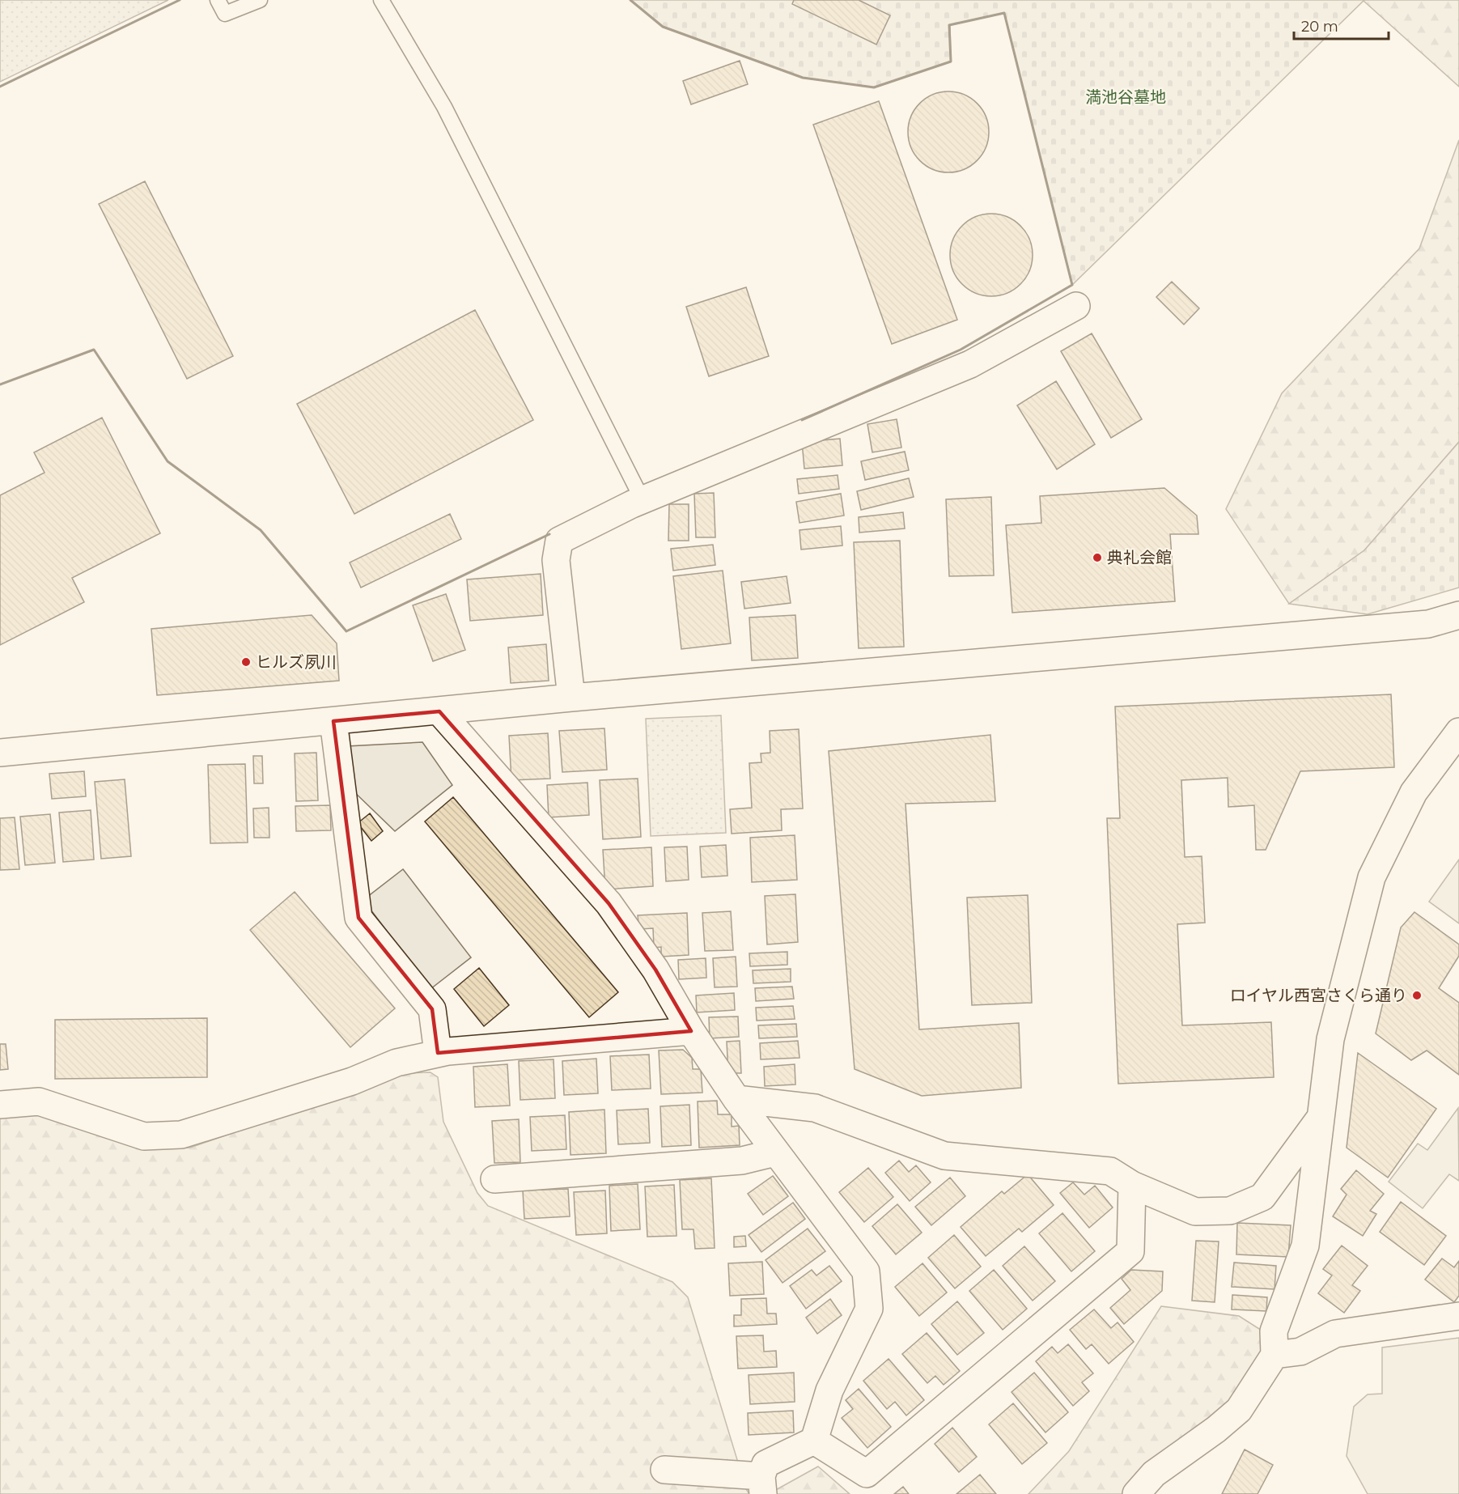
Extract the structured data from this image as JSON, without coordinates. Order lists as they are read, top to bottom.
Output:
{
  "parks": ["満池谷墓地"],
  "places": ["典礼会館", "ヒルズ夙川", "ロイヤル西宮さくら通り"],
  "scale_bar": "20 m"
}
